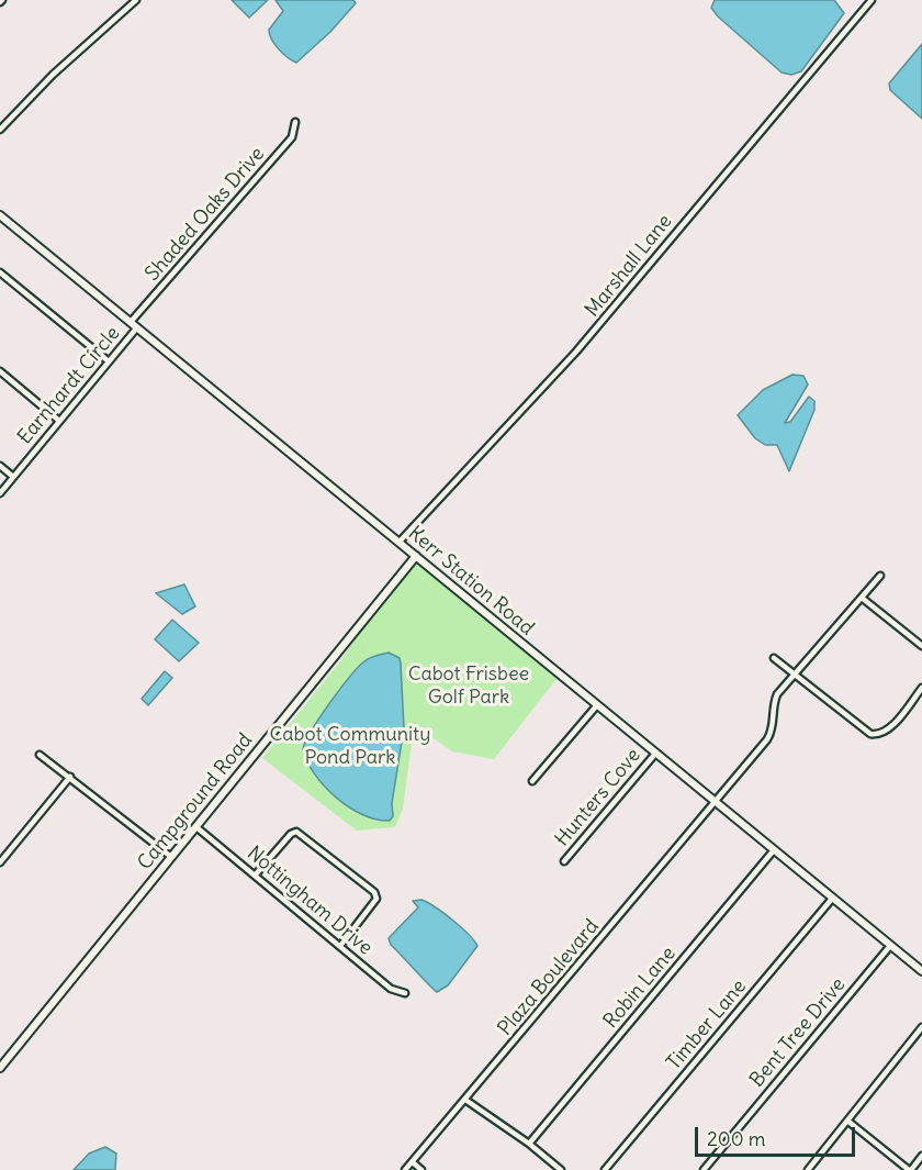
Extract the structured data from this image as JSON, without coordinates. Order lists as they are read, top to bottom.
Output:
{
  "streets": {
    "street": [
      "Shaded Oaks Drive",
      "Marshall Lane",
      "Earnhardt Circle",
      "Kerr Station Road",
      "Hunters Cove",
      "Campground Road",
      "Nottingham Drive",
      "Plaza Boulevard",
      "Robin Lane",
      "Timber Lane",
      "Bent Tree Drive"
    ]
  },
  "crossings": [
    ["Shaded Oaks Drive", "Earnhardt Circle"],
    ["Shaded Oaks Drive", "Kerr Station Road"],
    ["Marshall Lane", "Kerr Station Road"],
    ["Earnhardt Circle", "Kerr Station Road"],
    ["Kerr Station Road", "Hunters Cove"],
    ["Kerr Station Road", "Campground Road"],
    ["Kerr Station Road", "Plaza Boulevard"],
    ["Kerr Station Road", "Robin Lane"],
    ["Kerr Station Road", "Timber Lane"],
    ["Kerr Station Road", "Bent Tree Drive"],
    ["Campground Road", "Nottingham Drive"]
  ],
  "parks": ["Cabot Frisbee Golf Park", "Cabot Community Pond Park"],
  "scale_bar": "200 m"
}
